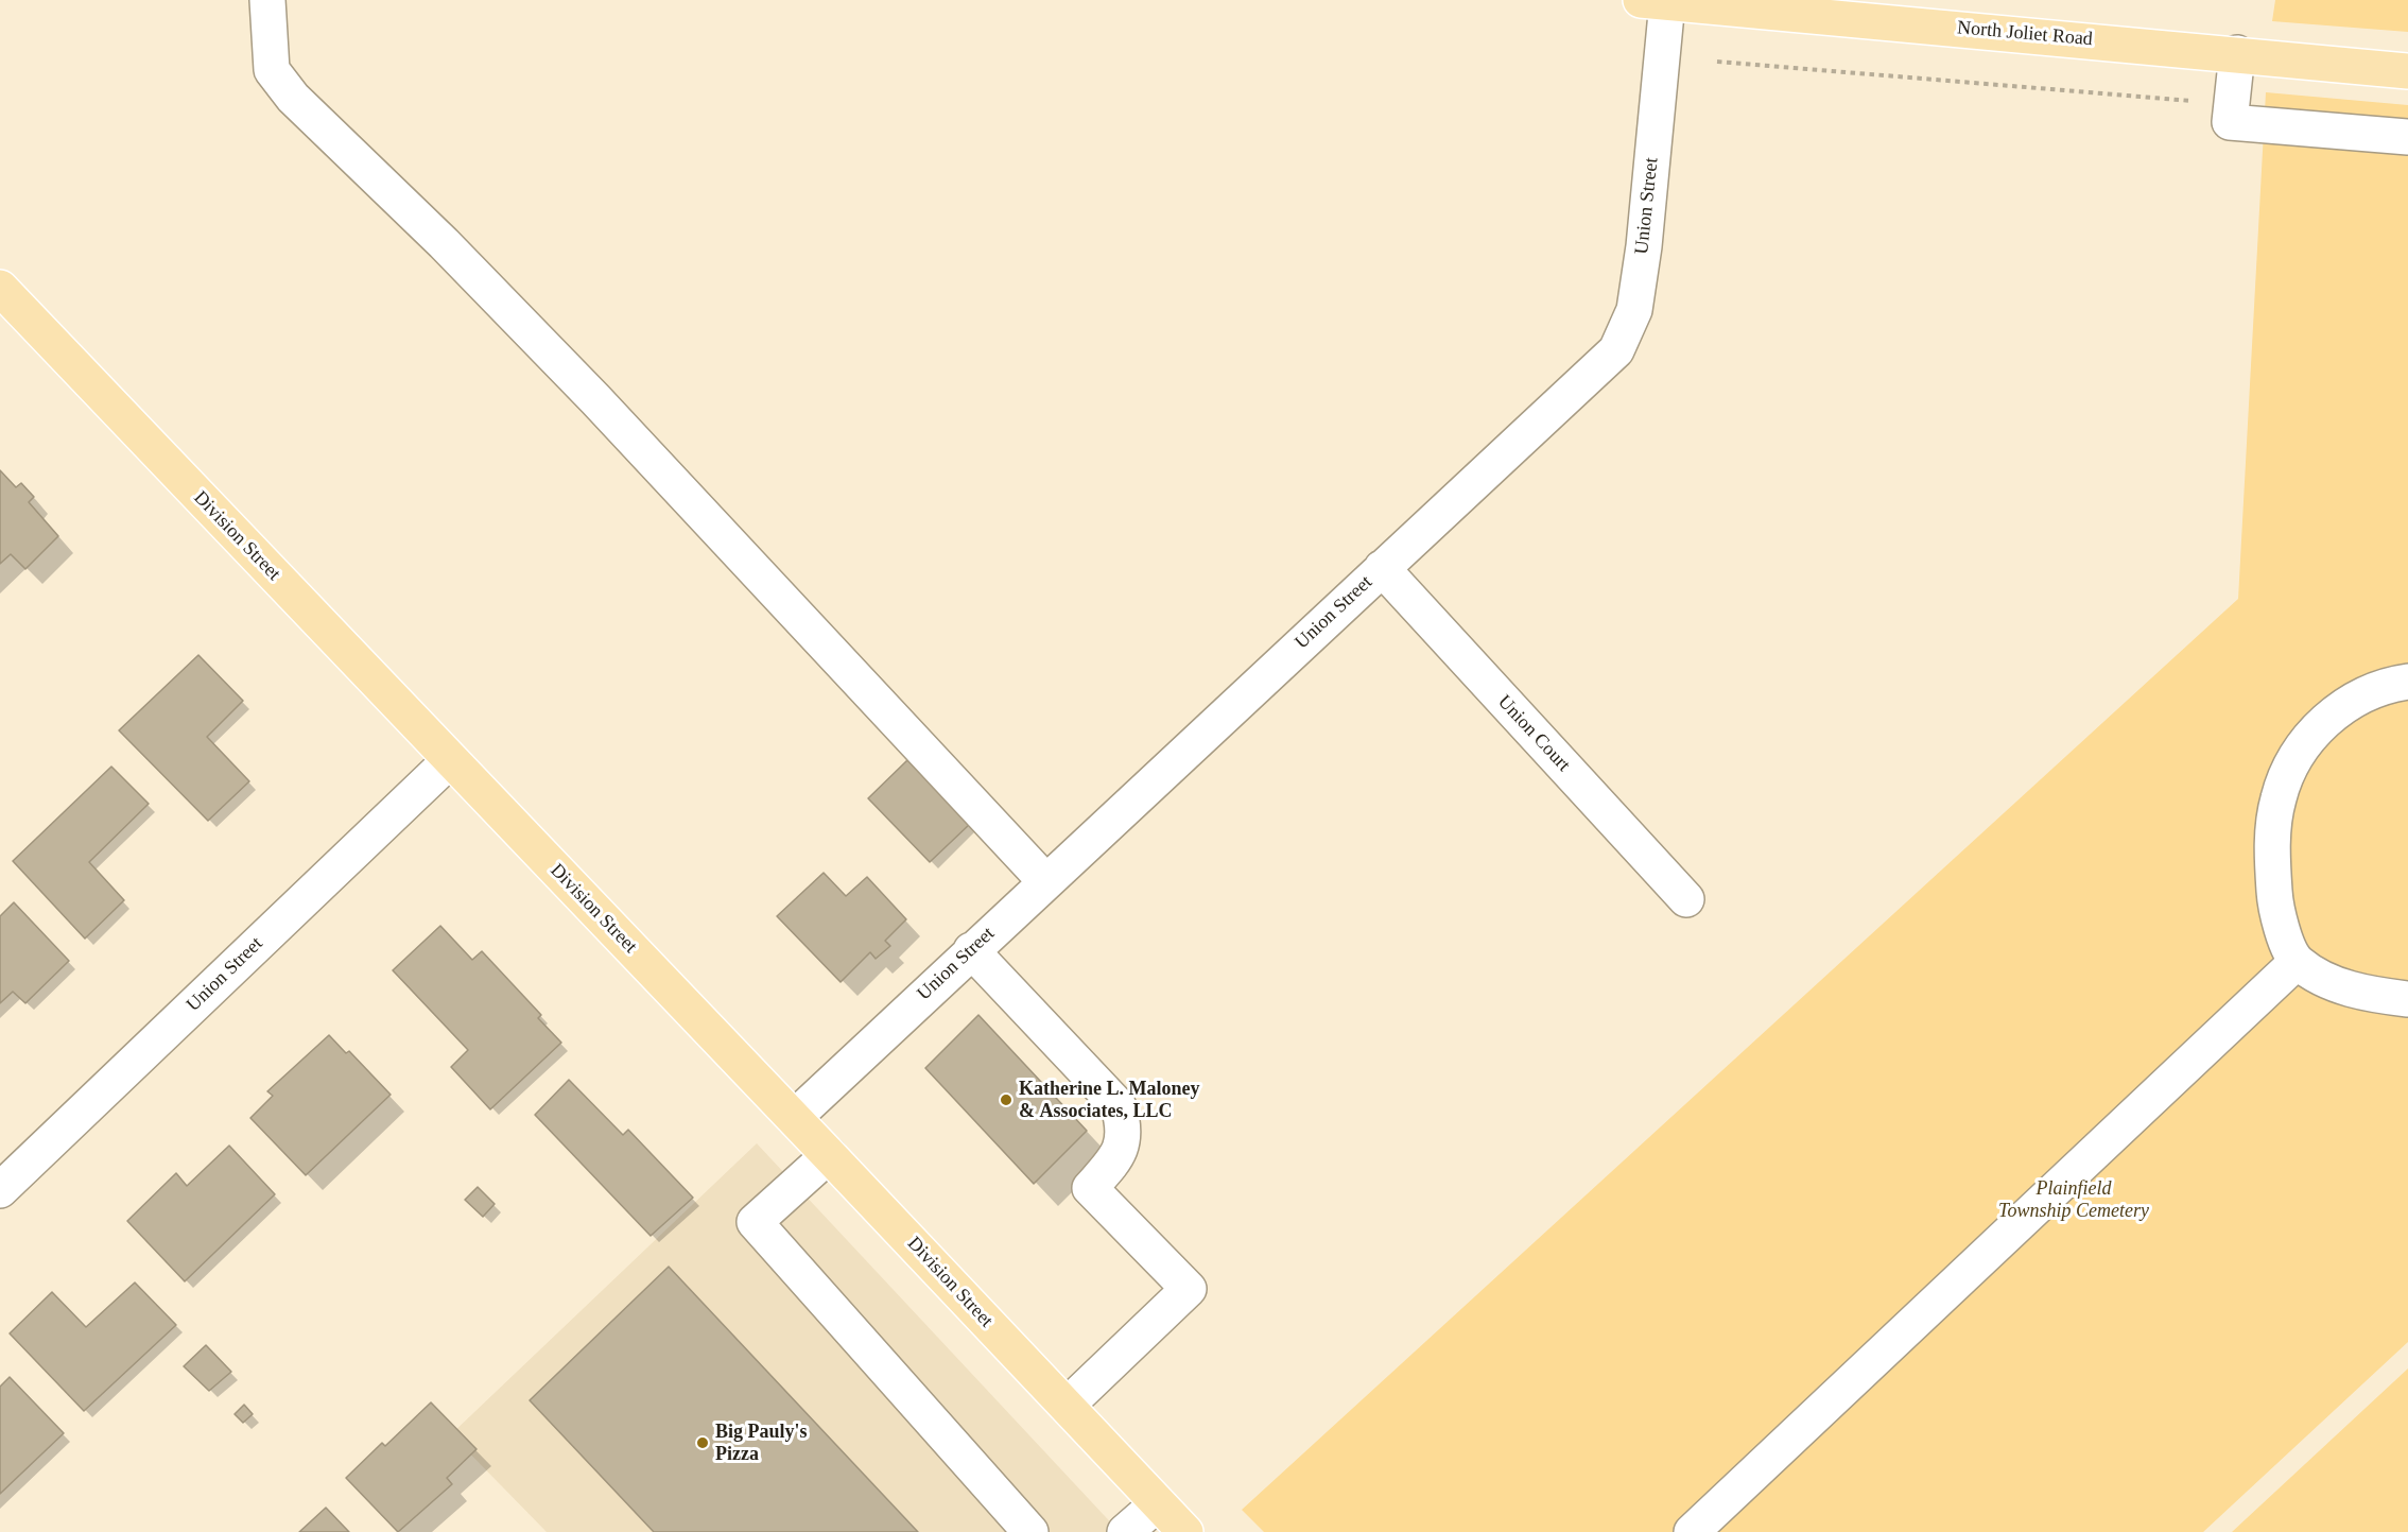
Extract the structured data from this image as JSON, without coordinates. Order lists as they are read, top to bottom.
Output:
{
  "streets": {
    "main road": ["North Joliet Road", "Division Street"],
    "street": ["Union Street", "Union Court"]
  },
  "crossings": [
    ["North Joliet Road", "Union Street"],
    ["Union Street", "Division Street"],
    ["Union Street", "Union Court"]
  ],
  "parks": ["Plainfield Township Cemetery"],
  "places": ["Katherine L. Maloney & Associates, LLC", "Big Pauly's Pizza"]
}
